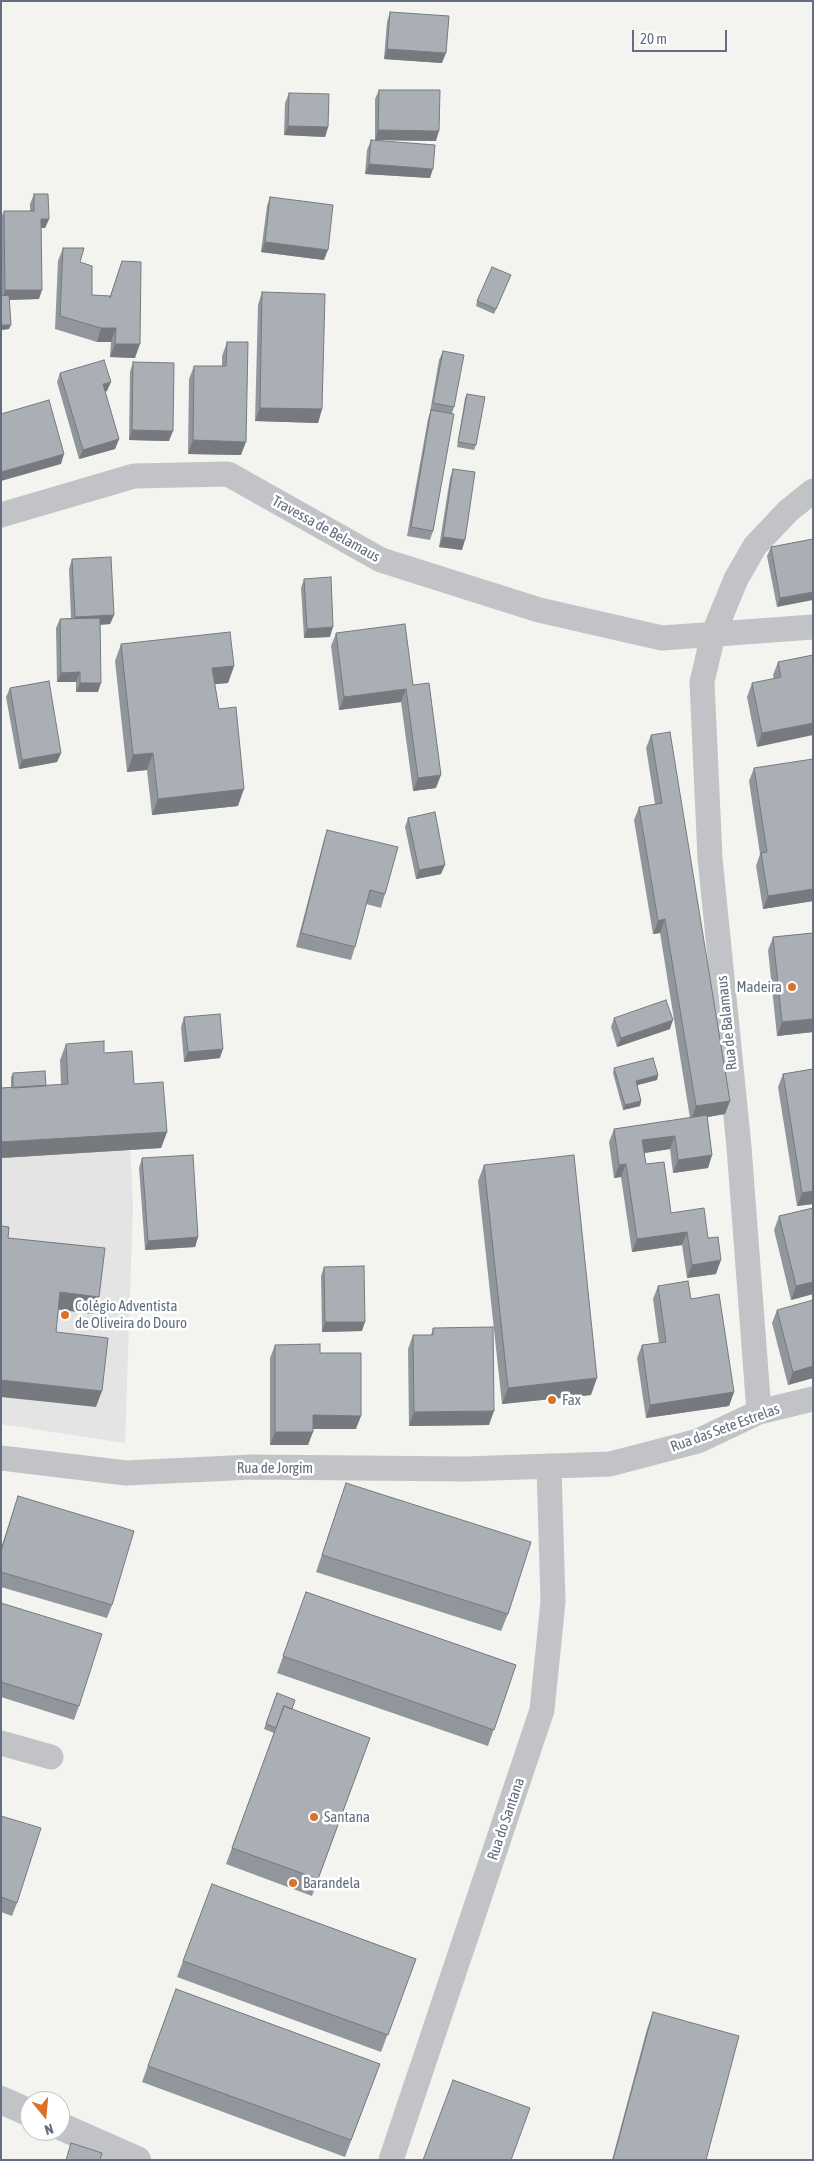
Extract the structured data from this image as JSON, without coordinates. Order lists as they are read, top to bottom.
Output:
{
  "streets": {
    "street": [
      "Travessa de Belamaus",
      "Rua de Balamaus",
      "Rua das Sete Estrelas",
      "Rua de Jorgim",
      "Rua do Santana"
    ]
  },
  "crossings": [
    ["Travessa de Belamaus", "Rua de Balamaus"],
    ["Rua de Balamaus", "Rua das Sete Estrelas"],
    ["Rua das Sete Estrelas", "Rua de Jorgim"],
    ["Rua das Sete Estrelas", "Rua do Santana"],
    ["Rua de Jorgim", "Rua do Santana"]
  ],
  "places": [
    "Madeira",
    "Colégio Adventista de Oliveira do Douro",
    "Fax",
    "Santana",
    "Barandela"
  ],
  "scale_bar": "20 m",
  "north": "bottom"
}
